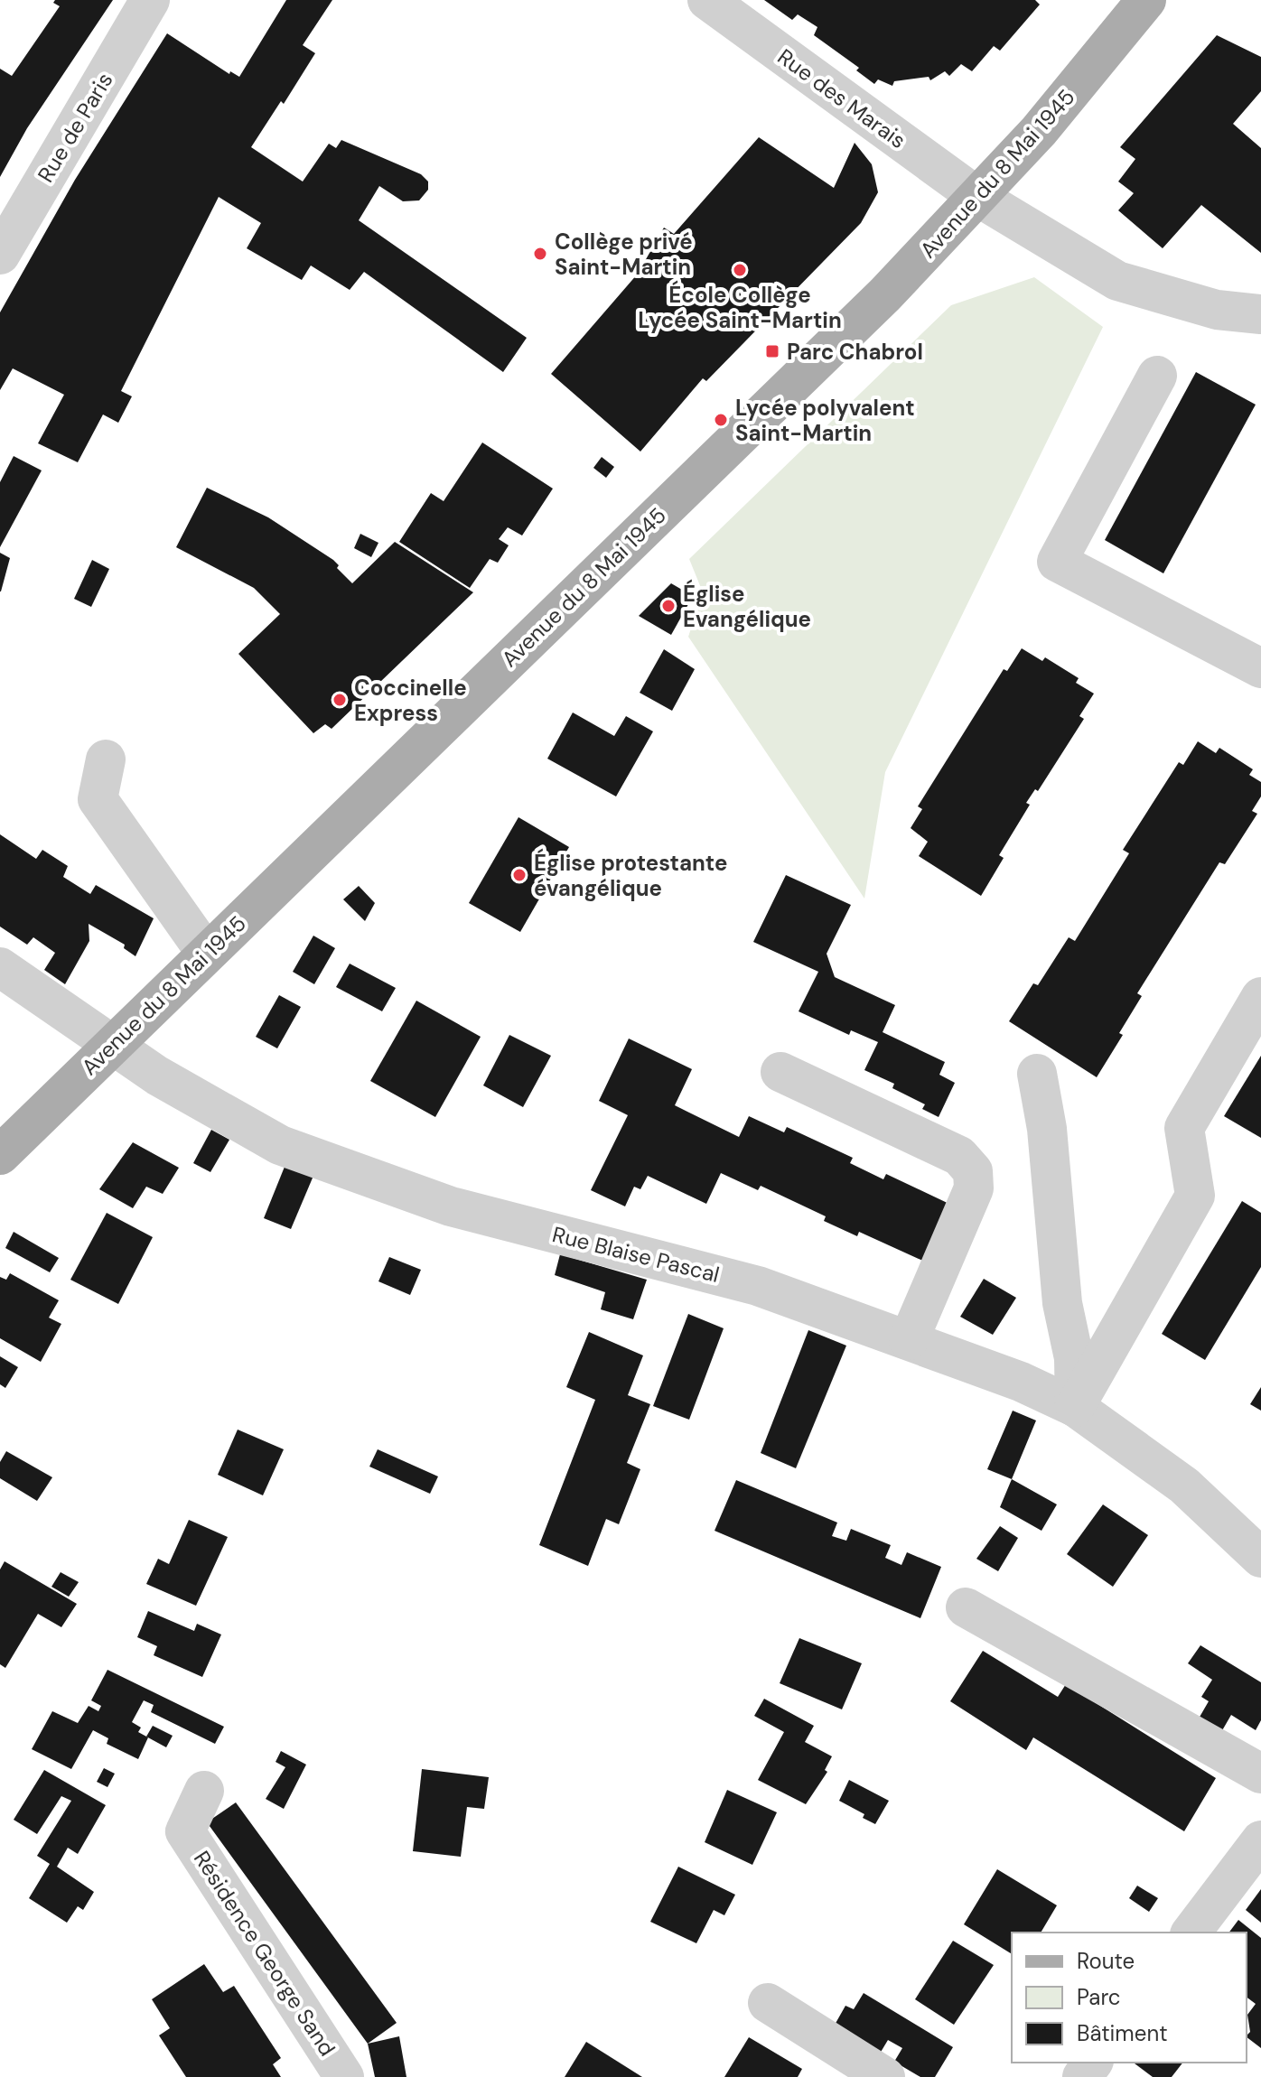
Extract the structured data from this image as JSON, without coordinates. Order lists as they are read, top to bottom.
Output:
{
  "streets": {
    "main road": ["Avenue du 8 Mai 1945"],
    "street": [
      "Rue des Marais",
      "Rue de Paris",
      "Rue Blaise Pascal",
      "Résidence George Sand"
    ]
  },
  "crossings": [
    ["Rue des Marais", "Avenue du 8 Mai 1945"],
    ["Avenue du 8 Mai 1945", "Rue Blaise Pascal"]
  ],
  "places": {
    "other": [
      "Collège privé Saint-Martin",
      "École Collège Lycée Saint-Martin",
      "Lycée polyvalent Saint-Martin",
      "Église Evangélique",
      "Coccinelle Express",
      "Église protestante évangélique"
    ],
    "transit": ["Parc Chabrol"]
  },
  "legend": ["Route", "Parc", "Bâtiment"]
}
